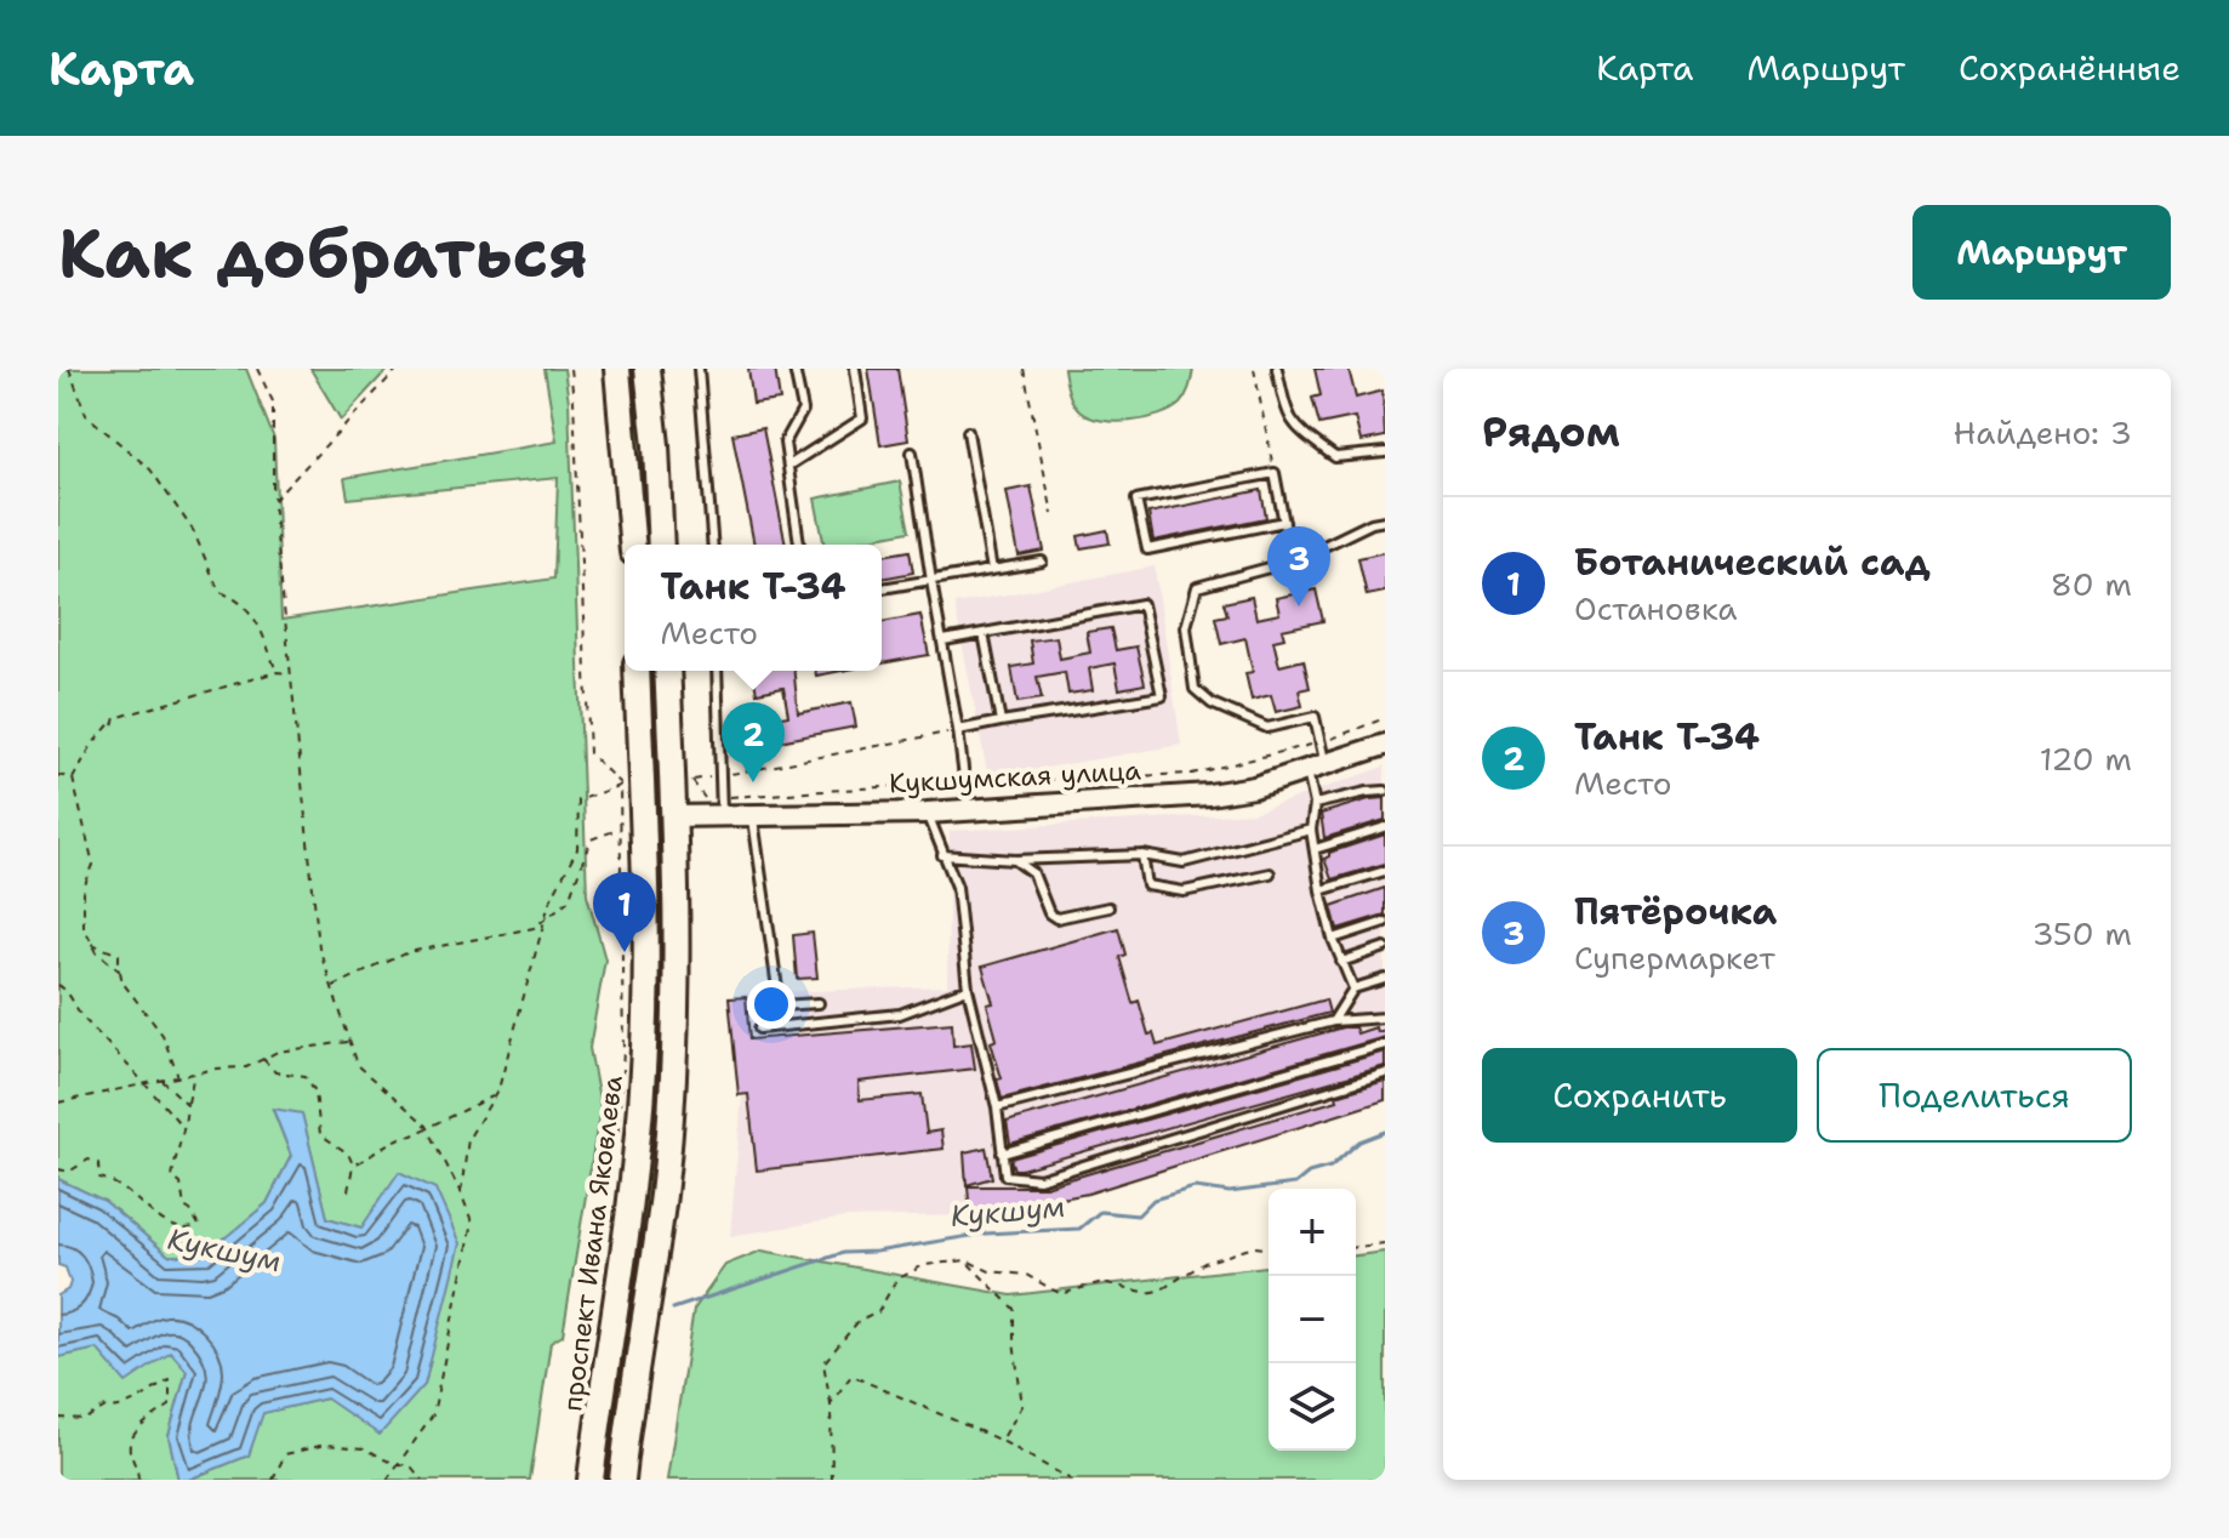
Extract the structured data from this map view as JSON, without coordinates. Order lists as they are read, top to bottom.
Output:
{
  "streets": {
    "main road": ["Кукшумская улица", "проспект Ивана Яковлева"]
  },
  "crossings": [
    ["Кукшумская улица", "проспект Ивана Яковлева"]
  ],
  "water": ["Кукшум"],
  "page": {
    "header": "Карта",
    "nav": ["Карта", "Маршрут", "Сохранённые"],
    "buttons": [
      "Маршрут",
      ["Сохранить", "Поделиться"]
    ],
    "title": "Как добраться",
    "heading": ["Рядом", "Найдено: 3"],
    "list": [
      {
        "mark": "1",
        "name": "Ботанический сад",
        "note": "Остановка",
        "value": "80 m"
      },
      {
        "mark": "2",
        "name": "Танк Т-34",
        "note": "Место",
        "value": "120 m"
      },
      {
        "mark": "3",
        "name": "Пятёрочка",
        "note": "Супермаркет",
        "value": "350 m"
      }
    ],
    "pins": ["3", "2", "1"],
    "popup": ["Танк Т-34", "Место"],
    "map_buttons": ["+", "−"]
  }
}
